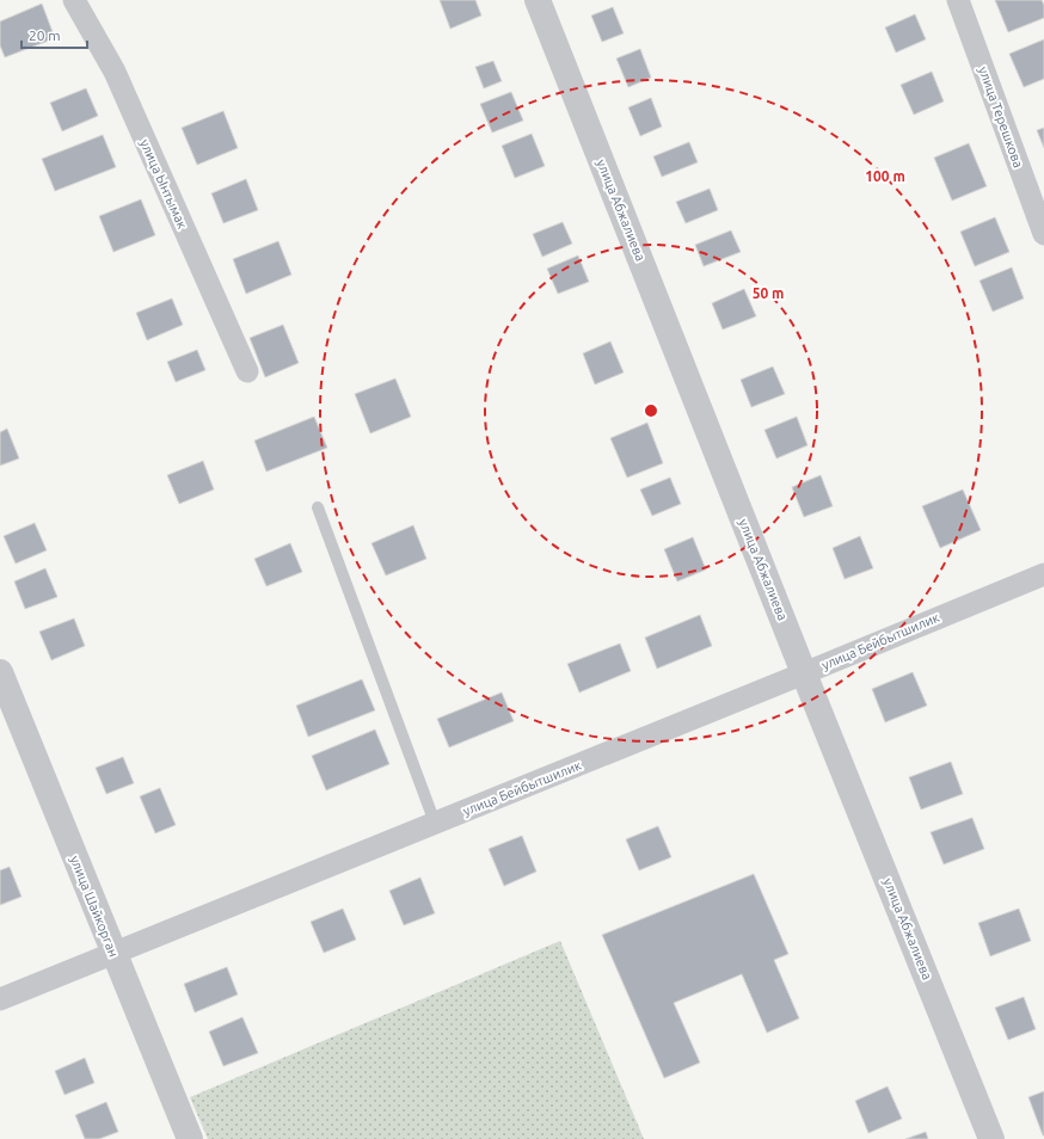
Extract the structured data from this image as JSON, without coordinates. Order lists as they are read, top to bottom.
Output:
{
  "streets": {
    "street": [
      "улица Терешкова",
      "улица Ынтымак",
      "улица Абжалиева",
      "улица Бейбытшилик",
      "улица Шайкорган"
    ]
  },
  "crossings": [
    ["улица Абжалиева", "улица Бейбытшилик"],
    ["улица Бейбытшилик", "улица Шайкорган"]
  ],
  "scale_bar": "20 m",
  "rings": ["100 m", "50 m"]
}
